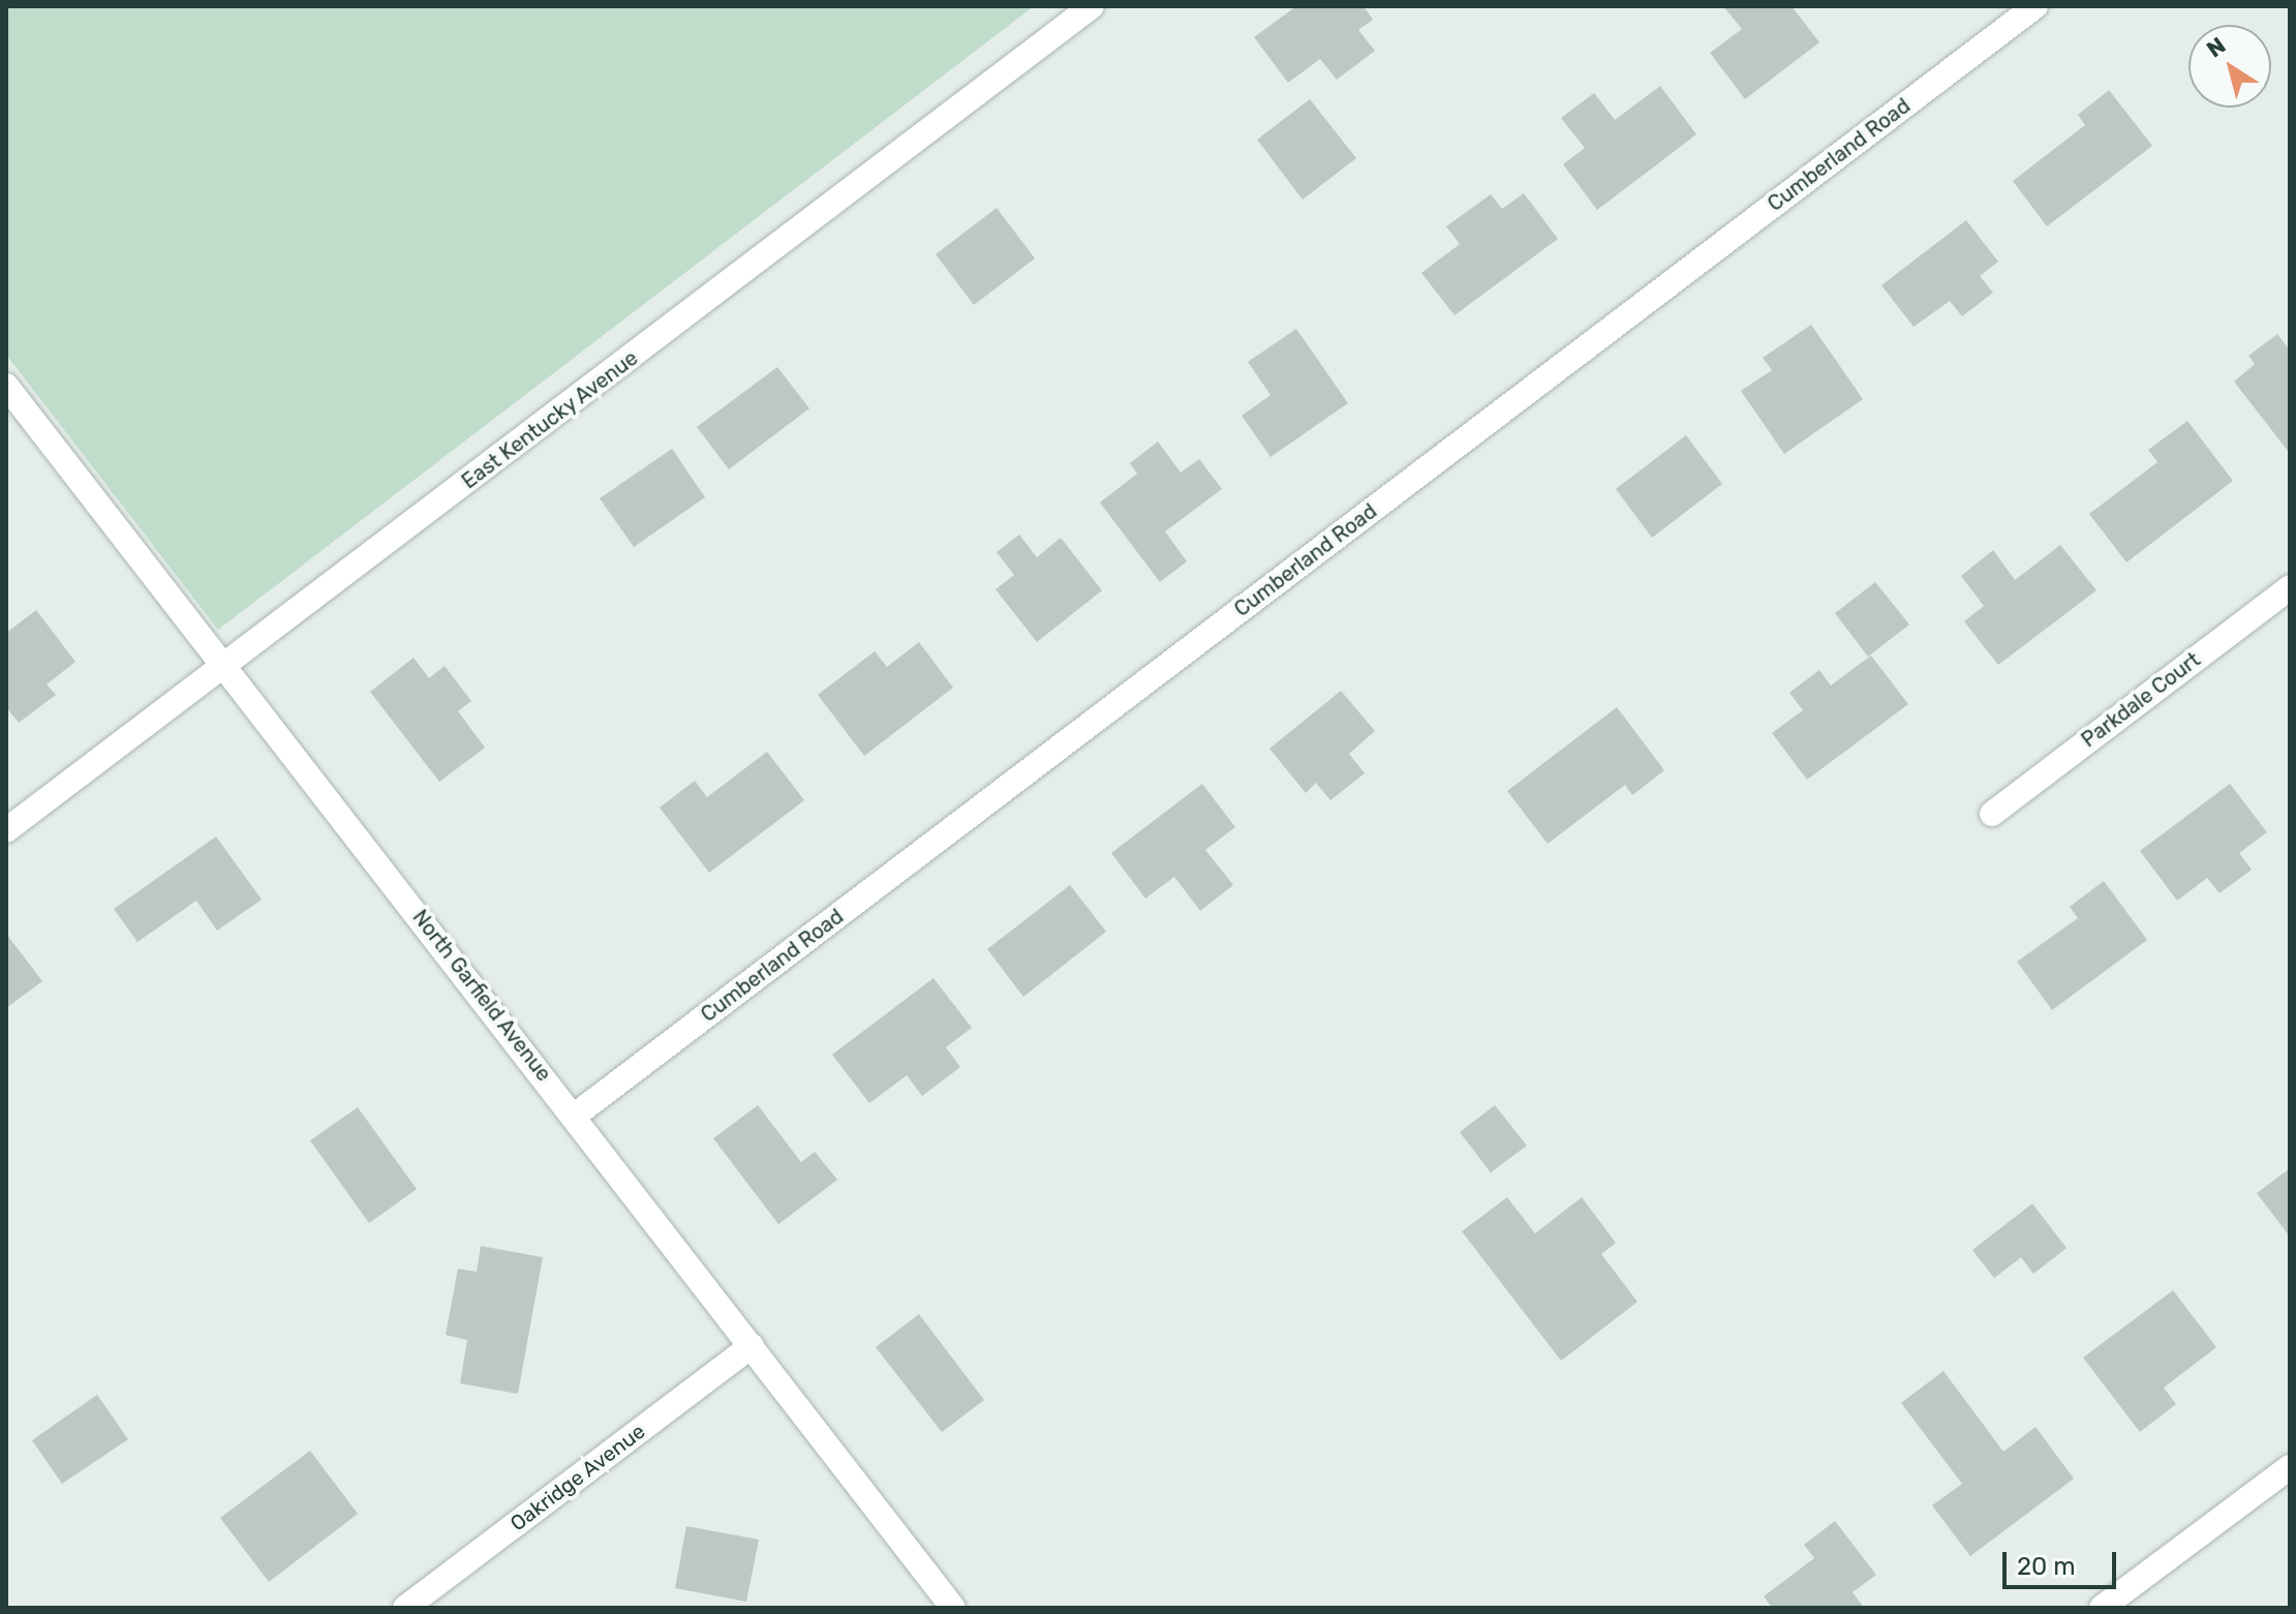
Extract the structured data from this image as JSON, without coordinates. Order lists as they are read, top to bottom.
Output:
{
  "streets": {
    "street": [
      "Cumberland Road",
      "East Kentucky Avenue",
      "Parkdale Court",
      "North Garfield Avenue",
      "Oakridge Avenue"
    ]
  },
  "crossings": [
    ["Cumberland Road", "North Garfield Avenue"],
    ["East Kentucky Avenue", "North Garfield Avenue"],
    ["North Garfield Avenue", "Oakridge Avenue"]
  ],
  "scale_bar": "20 m",
  "north": "top left"
}
